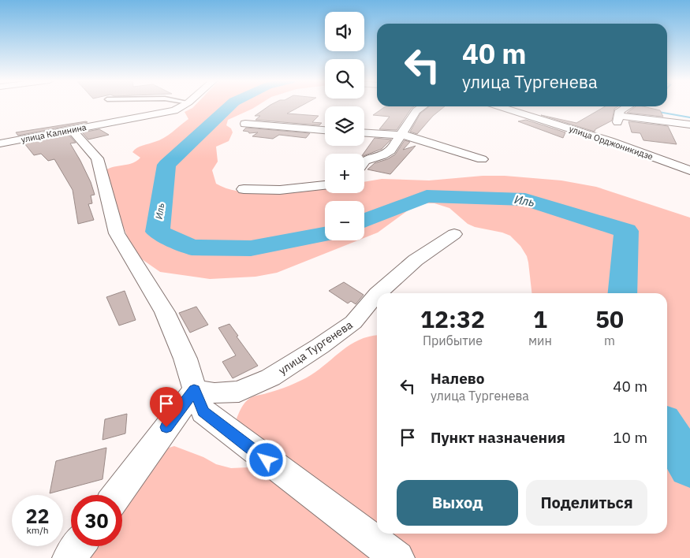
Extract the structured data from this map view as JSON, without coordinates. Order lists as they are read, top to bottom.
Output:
{
  "streets": {
    "street": ["улица Калинина", "улица Орджоникидзе", "улица Тургенева"]
  },
  "water": ["Иль"],
  "page": {
    "map_buttons": ["+", "−"],
    "turn": ["40 m", "улица Тургенева"],
    "eta": [
      "12:32",
      "Прибытие",
      "1",
      "мин",
      "50",
      "m"
    ],
    "list": [
      {
        "name": "Налево",
        "note": "улица Тургенева",
        "value": "40 m"
      },
      {
        "name": "Пункт назначения",
        "value": "10 m"
      }
    ],
    "buttons": ["Выход", "Поделиться"],
    "speed": "22 km/h",
    "limit": "30"
  }
}
